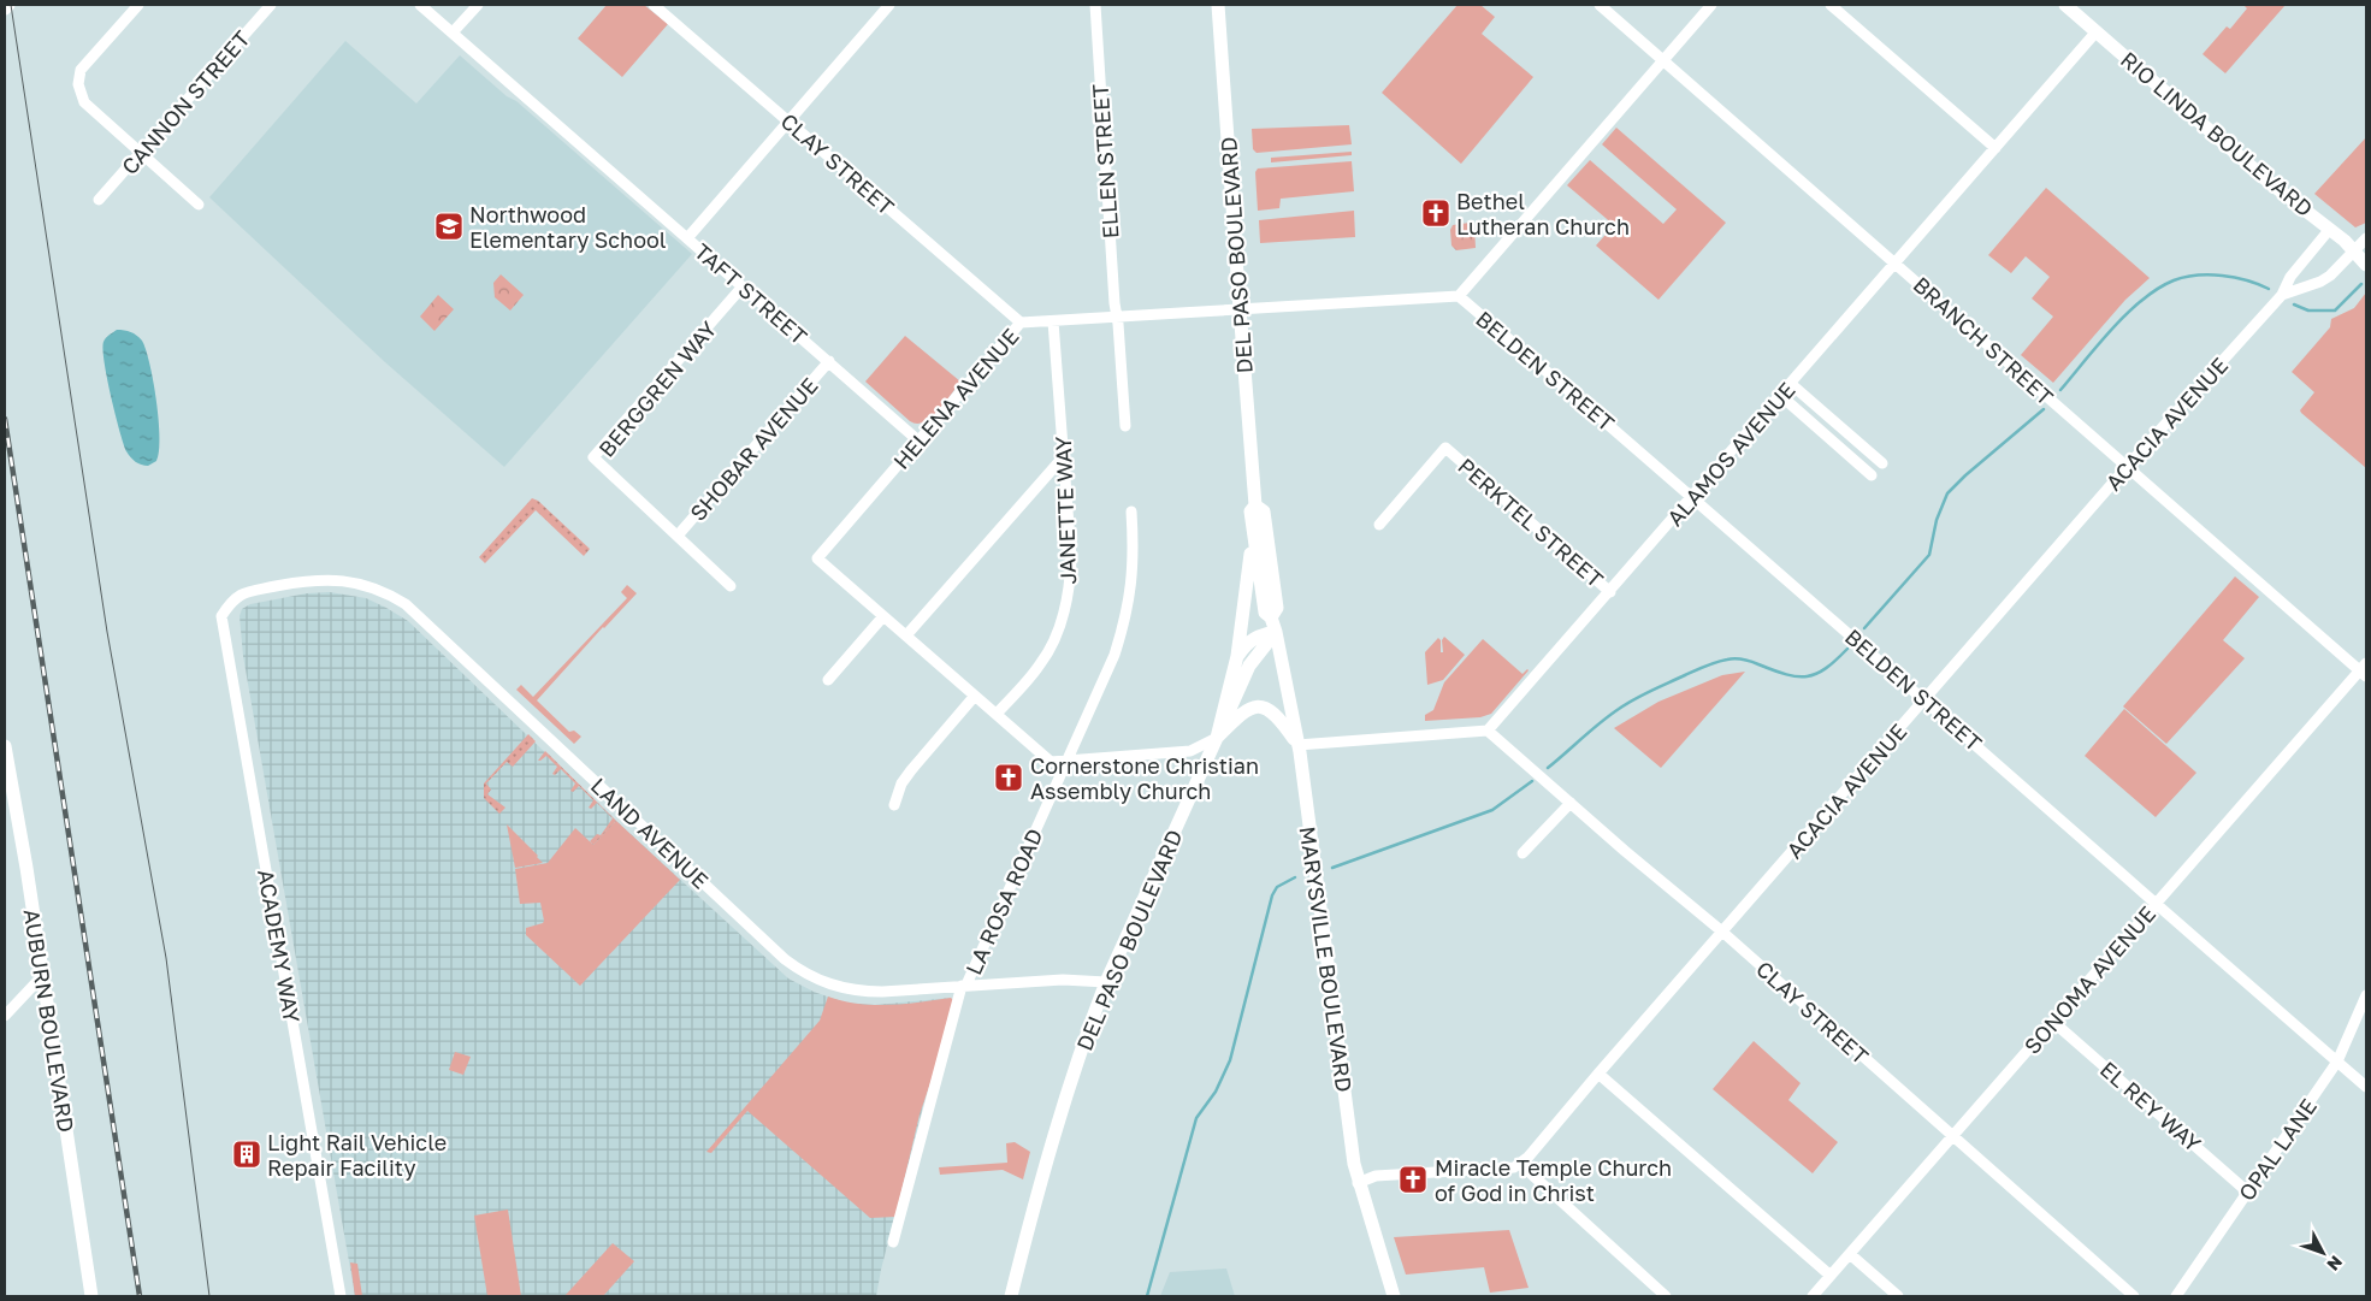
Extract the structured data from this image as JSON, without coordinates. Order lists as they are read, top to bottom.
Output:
{
  "streets": {
    "main road": [
      "RIO LINDA BOULEVARD",
      "DEL PASO BOULEVARD",
      "MARYSVILLE BOULEVARD",
      "AUBURN BOULEVARD"
    ],
    "street": [
      "CANNON STREET",
      "ELLEN STREET",
      "CLAY STREET",
      "TAFT STREET",
      "BRANCH STREET",
      "BELDEN STREET",
      "BERGGREN WAY",
      "HELENA AVENUE",
      "ACACIA AVENUE",
      "SHOBAR AVENUE",
      "ALAMOS AVENUE",
      "JANETTE WAY",
      "PERKTEL STREET",
      "LAND AVENUE",
      "LA ROSA ROAD",
      "ACADEMY WAY",
      "SONOMA AVENUE",
      "EL REY WAY",
      "OPAL LANE"
    ]
  },
  "crossings": [
    ["RIO LINDA BOULEVARD", "ACACIA AVENUE"],
    ["RIO LINDA BOULEVARD", "ALAMOS AVENUE"],
    ["ELLEN STREET", "HELENA AVENUE"],
    ["CLAY STREET", "HELENA AVENUE"],
    ["CLAY STREET", "ACACIA AVENUE"],
    ["CLAY STREET", "ALAMOS AVENUE"],
    ["CLAY STREET", "SONOMA AVENUE"],
    ["DEL PASO BOULEVARD", "HELENA AVENUE"],
    ["DEL PASO BOULEVARD", "LAND AVENUE"],
    ["DEL PASO BOULEVARD", "MARYSVILLE BOULEVARD"],
    ["TAFT STREET", "BERGGREN WAY"],
    ["TAFT STREET", "HELENA AVENUE"],
    ["TAFT STREET", "SHOBAR AVENUE"],
    ["BRANCH STREET", "ACACIA AVENUE"],
    ["BRANCH STREET", "ALAMOS AVENUE"],
    ["BRANCH STREET", "SONOMA AVENUE"],
    ["BELDEN STREET", "HELENA AVENUE"],
    ["BELDEN STREET", "ACACIA AVENUE"],
    ["BELDEN STREET", "ALAMOS AVENUE"],
    ["BELDEN STREET", "SONOMA AVENUE"],
    ["BELDEN STREET", "OPAL LANE"],
    ["BERGGREN WAY", "SHOBAR AVENUE"],
    ["HELENA AVENUE", "JANETTE WAY"],
    ["ALAMOS AVENUE", "PERKTEL STREET"],
    ["LAND AVENUE", "LA ROSA ROAD"],
    ["LAND AVENUE", "ACADEMY WAY"],
    ["SONOMA AVENUE", "EL REY WAY"],
    ["EL REY WAY", "OPAL LANE"]
  ],
  "places": {
    "church": ["Bethel Lutheran Church", "Cornerstone Christian Assembly Church", "Miracle Temple Church of God in Christ"],
    "school or university": ["Northwood Elementary School"],
    "building": ["Light Rail Vehicle Repair Facility"]
  },
  "north": "bottom right"
}
